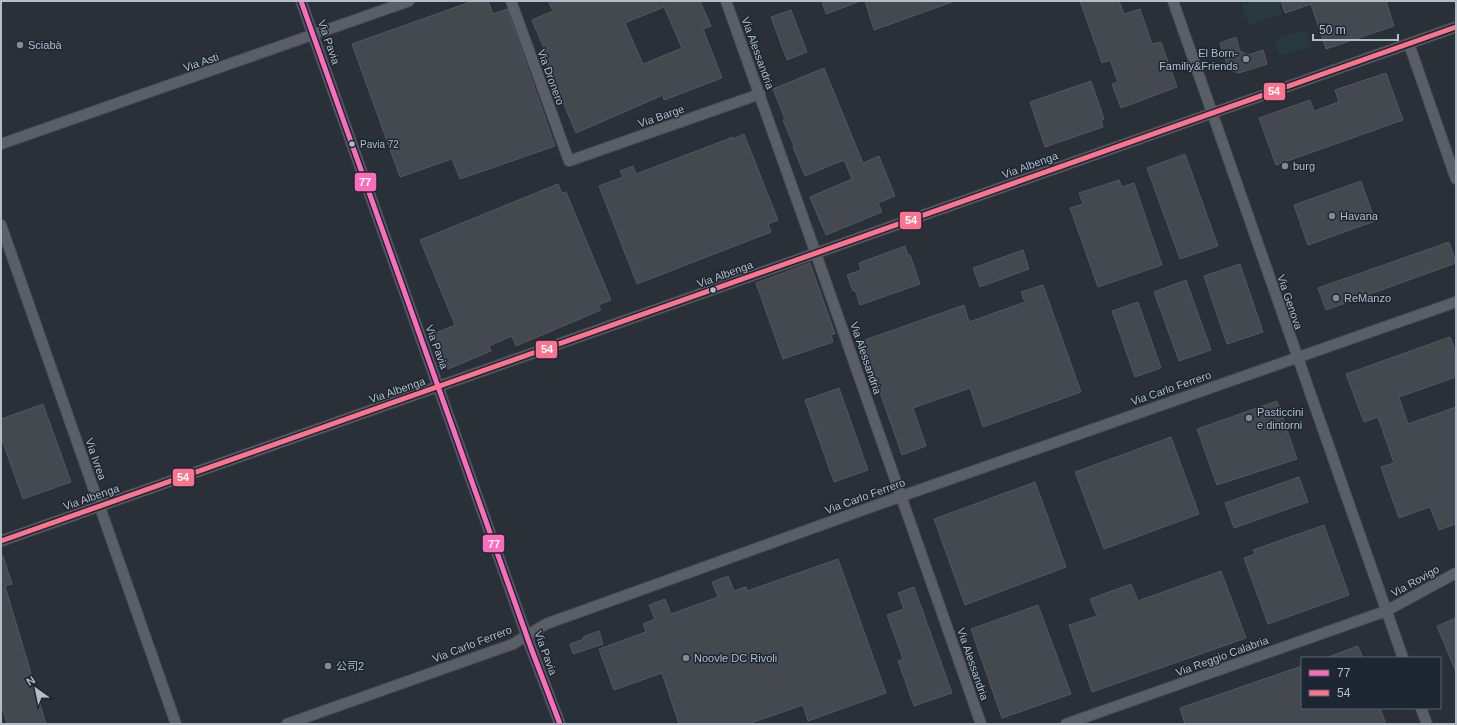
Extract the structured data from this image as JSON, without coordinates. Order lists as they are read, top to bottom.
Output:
{
  "streets": {
    "street": [
      "Via Pavia",
      "Via Alessandria",
      "Via Asti",
      "Via Dronero",
      "Via Barge",
      "Via Albenga",
      "Via Genova",
      "Via Carlo Ferrero",
      "Via Ivrea",
      "Via Rovigo",
      "Via Reggio Calabria"
    ]
  },
  "crossings": [
    ["Via Pavia", "Via Asti"],
    ["Via Pavia", "Via Albenga"],
    ["Via Pavia", "Via Carlo Ferrero"],
    ["Via Alessandria", "Via Barge"],
    ["Via Alessandria", "Via Albenga"],
    ["Via Alessandria", "Via Carlo Ferrero"],
    ["Via Dronero", "Via Barge"],
    ["Via Albenga", "Via Genova"],
    ["Via Albenga", "Via Ivrea"],
    ["Via Genova", "Via Carlo Ferrero"],
    ["Via Genova", "Via Rovigo"],
    ["Via Genova", "Via Reggio Calabria"],
    ["Via Rovigo", "Via Reggio Calabria"]
  ],
  "places": [
    "Sciabà",
    "El Born- Familiy&Friends",
    "Pavia 72",
    "burg",
    "Havana",
    "ReManzo",
    "Pasticcini e dintorni",
    "Noovle DC Rivoli",
    "公司2"
  ],
  "lines": ["transit line 77", "transit line 54"],
  "legend": ["77", "54"],
  "scale_bar": "50 m",
  "north": "top left"
}
